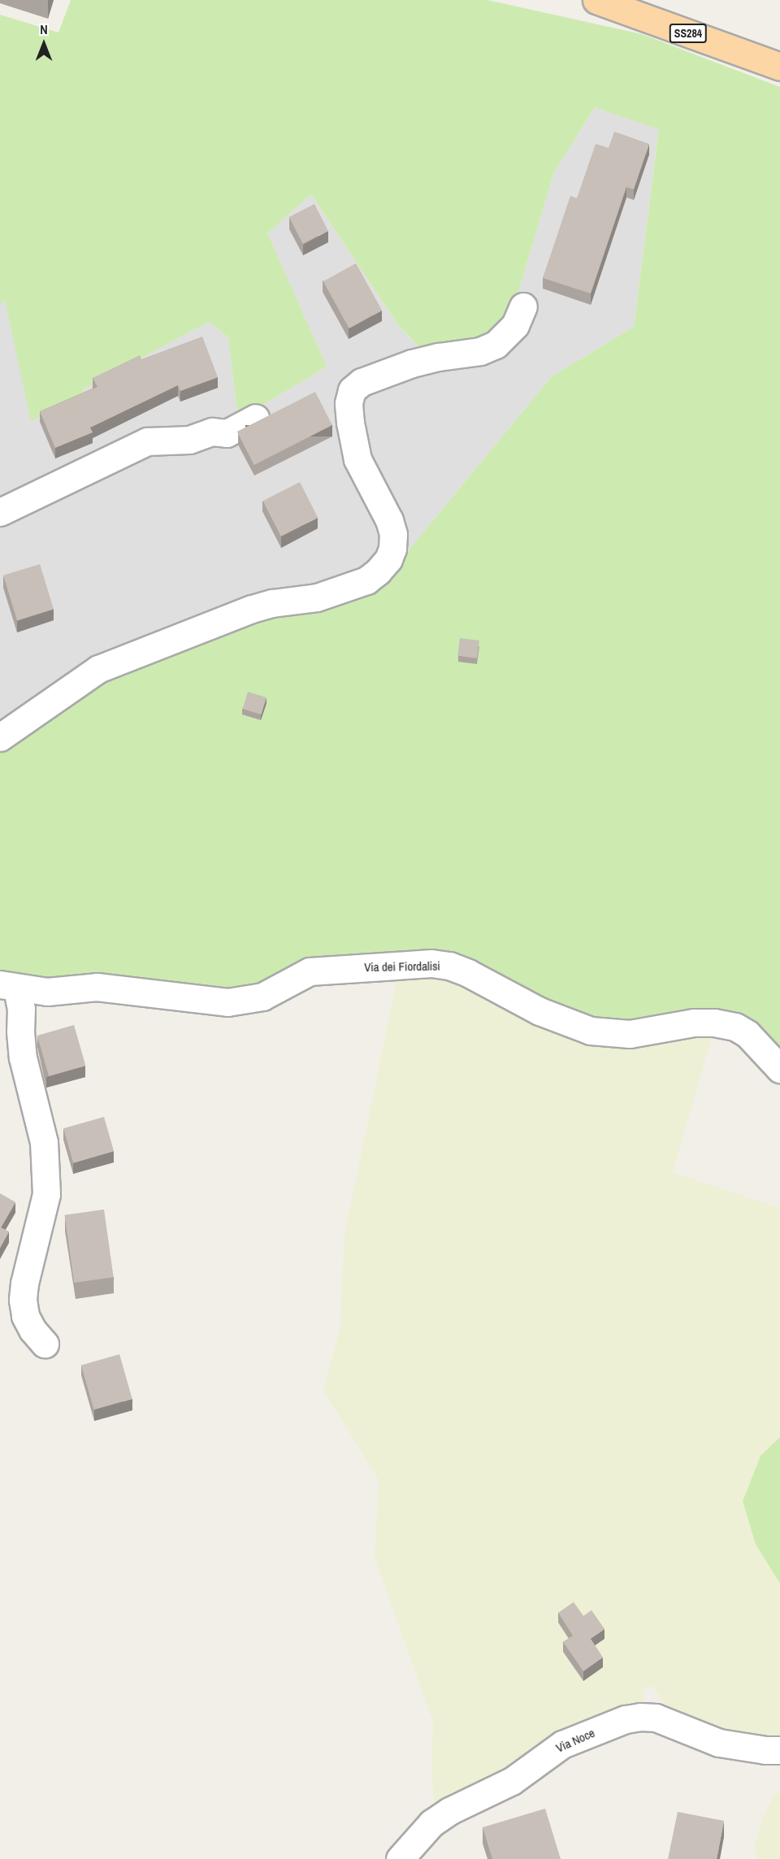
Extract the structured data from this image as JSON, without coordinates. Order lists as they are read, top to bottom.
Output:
{
  "streets": {
    "main road": ["SS284"],
    "street": ["Via dei Fiordalisi", "Via Noce"]
  },
  "north": "top"
}
